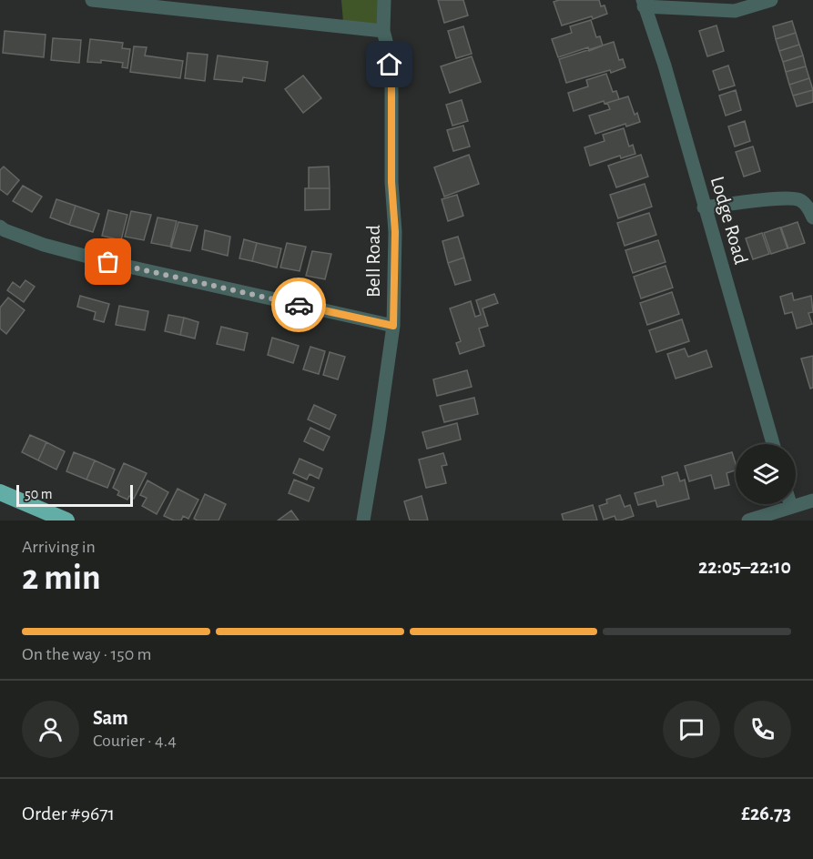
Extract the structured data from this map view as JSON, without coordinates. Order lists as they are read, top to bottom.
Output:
{
  "streets": {
    "street": ["Lodge Road", "Bell Road"]
  },
  "scale_bar": "50 m",
  "page": {
    "scale": "50 m",
    "heading": ["2 min", "Arriving in", "22:05–22:10"],
    "panel": [
      "Sam",
      "Courier · 4.4",
      "Order #9671",
      "£26.73"
    ],
    "bar": "On the way · 150 m"
  }
}
